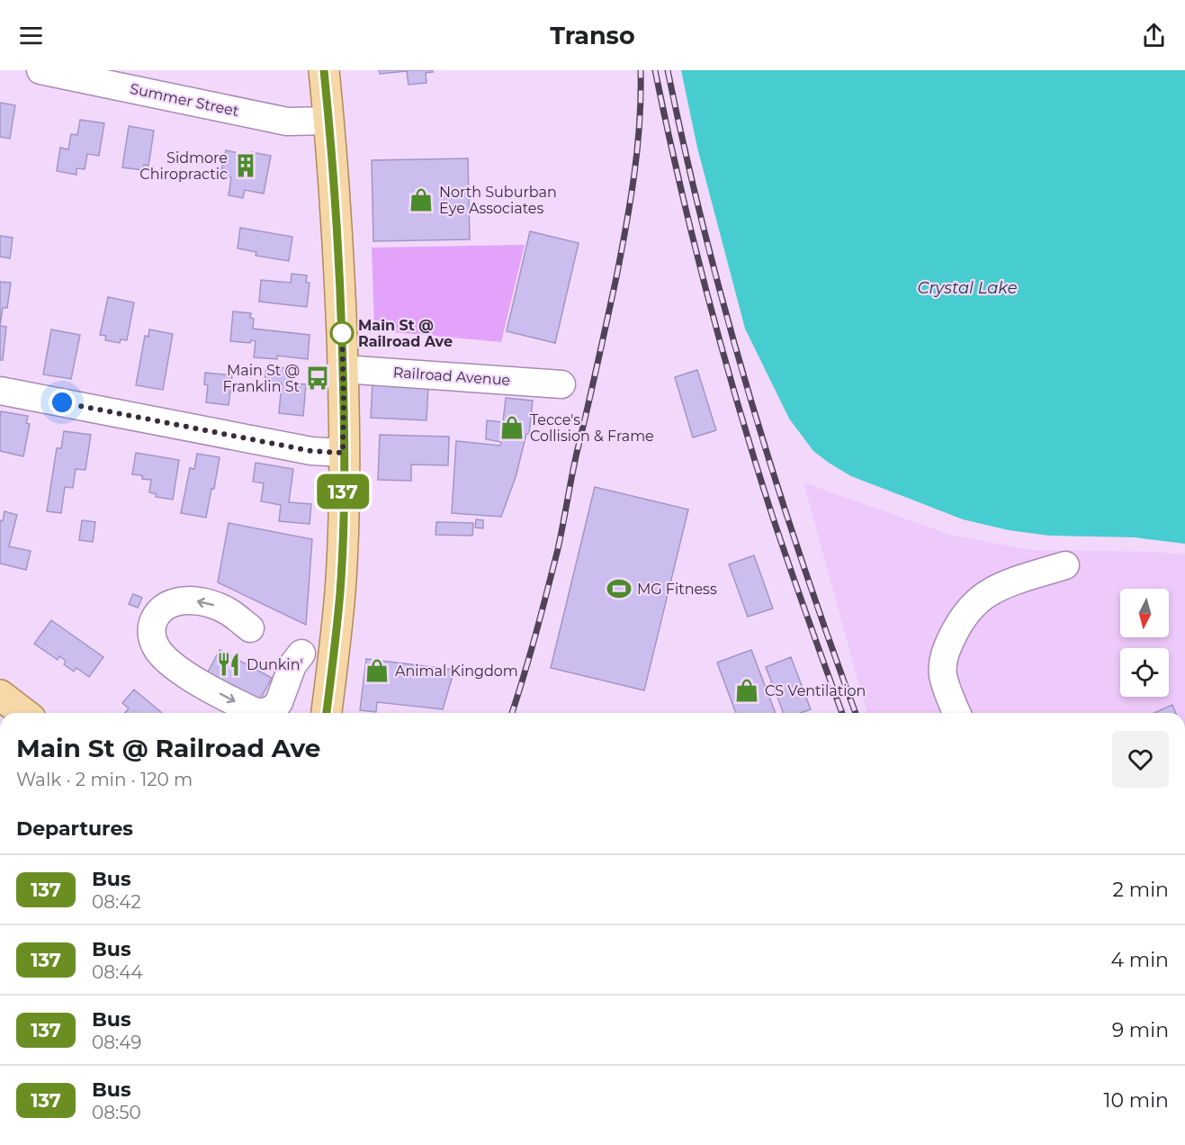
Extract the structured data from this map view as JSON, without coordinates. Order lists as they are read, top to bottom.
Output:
{
  "streets": {
    "street": ["Summer Street", "Railroad Avenue"]
  },
  "water": ["Crystal Lake"],
  "places": {
    "building": ["Sidmore Chiropractic"],
    "shop": [
      "North Suburban Eye Associates",
      "Tecce's Collision & Frame",
      "Animal Kingdom",
      "CS Ventilation"
    ],
    "other": ["Main St @ Railroad Ave"],
    "bus stop": ["Main St @ Franklin St"],
    "sports": ["MG Fitness"],
    "restaurant": ["Dunkin'"]
  },
  "lines": ["bus line 137"],
  "north": "bottom",
  "page": {
    "header": "Transo",
    "on_map": "137",
    "heading": [
      ["Main St @ Railroad Ave", "Walk · 2 min · 120 m"],
      "Departures"
    ],
    "list": [
      {
        "mark": "137",
        "name": "Bus",
        "note": "08:42",
        "value": "2 min"
      },
      {
        "mark": "137",
        "name": "Bus",
        "note": "08:44",
        "value": "4 min"
      },
      {
        "mark": "137",
        "name": "Bus",
        "note": "08:49",
        "value": "9 min"
      },
      {
        "mark": "137",
        "name": "Bus",
        "note": "08:50",
        "value": "10 min"
      }
    ]
  }
}
